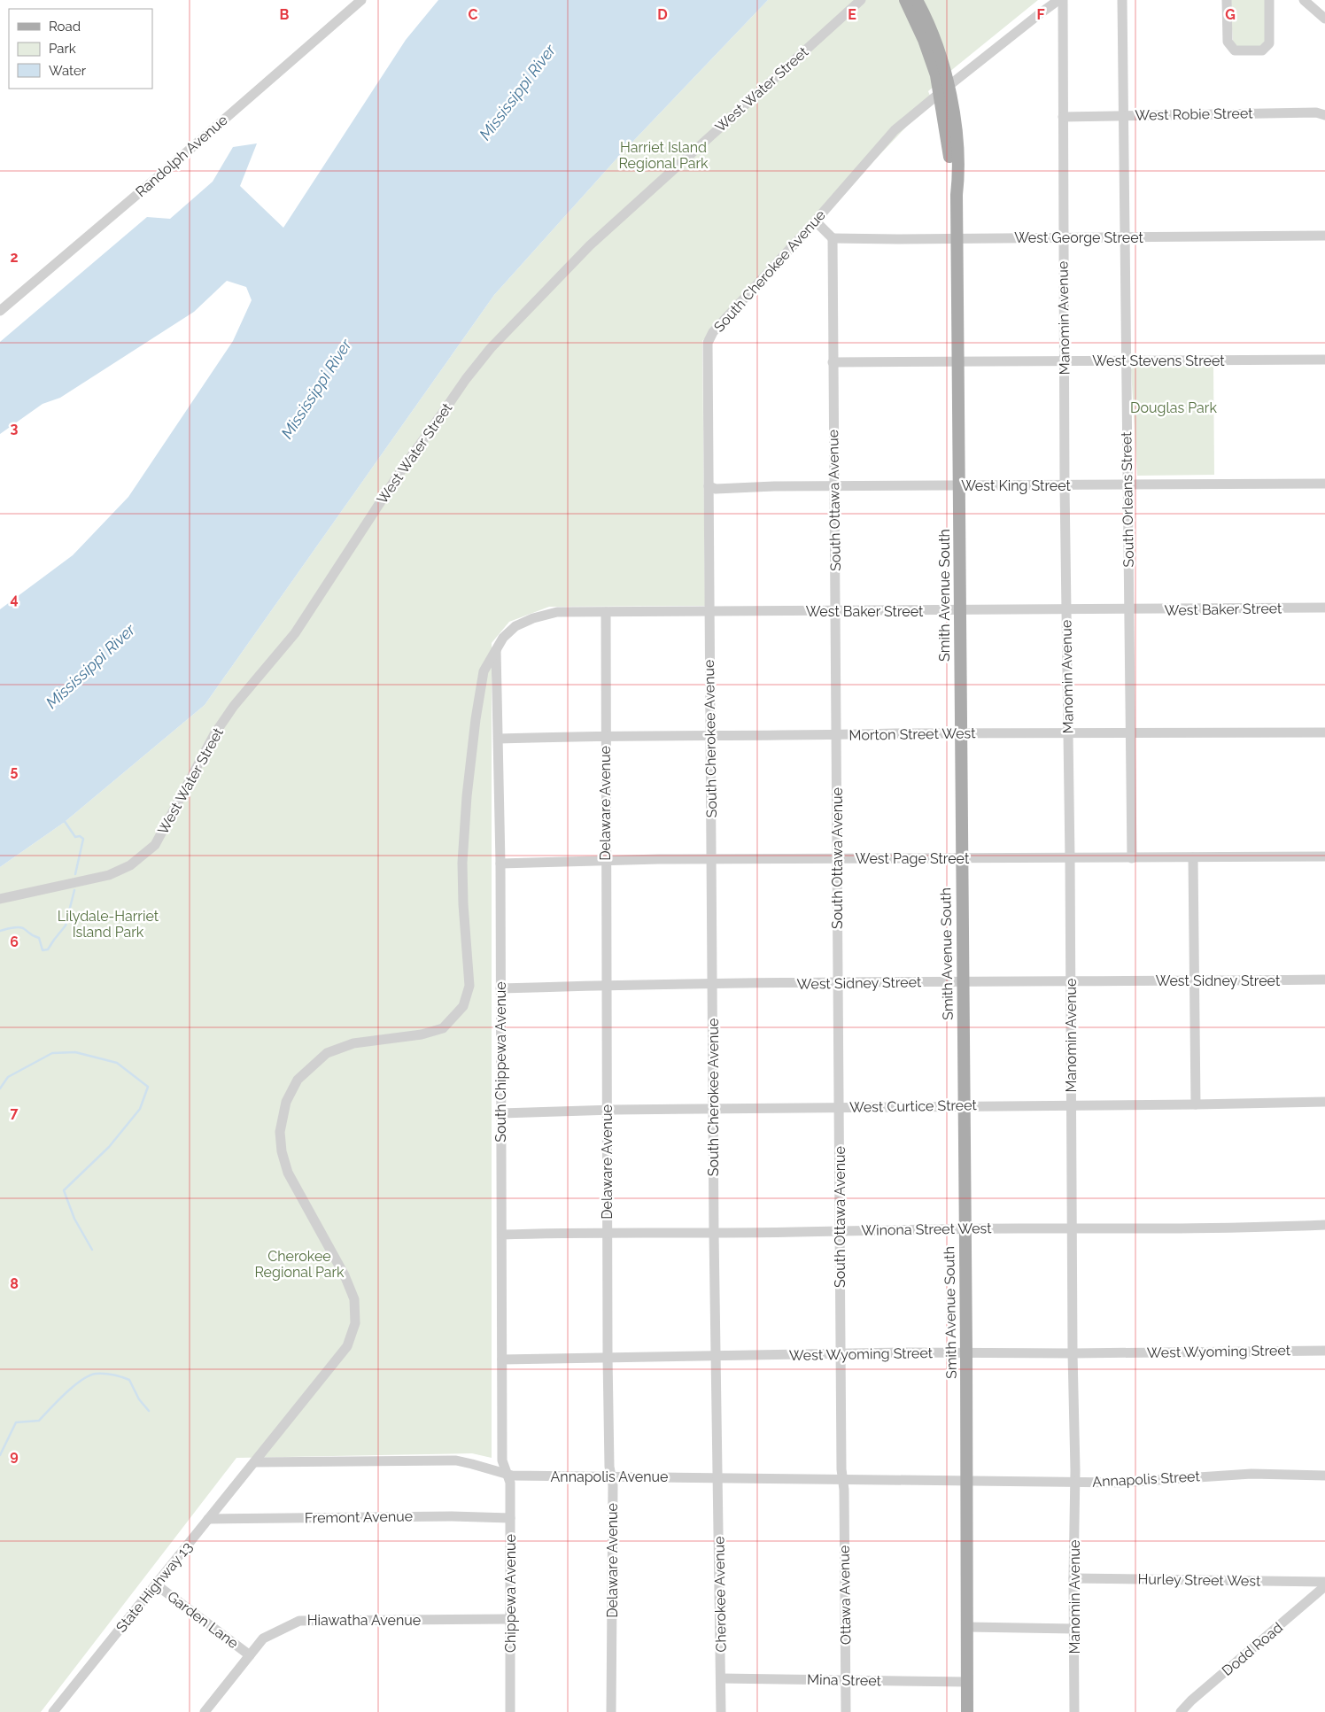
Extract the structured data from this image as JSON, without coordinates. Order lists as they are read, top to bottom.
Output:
{
  "streets": {
    "main road": ["Smith Avenue South"],
    "street": [
      "West Water Street",
      "West Robie Street",
      "Randolph Avenue",
      "West George Street",
      "South Cherokee Avenue",
      "Manomin Avenue",
      "West Stevens Street",
      "West King Street",
      "South Orleans Street",
      "South Ottawa Avenue",
      "West Baker Street",
      "Morton Street West",
      "Delaware Avenue",
      "West Page Street",
      "West Sidney Street",
      "South Chippewa Avenue",
      "West Curtice Street",
      "Winona Street West",
      "West Wyoming Street",
      "Annapolis Avenue",
      "Annapolis Street",
      "Fremont Avenue",
      "Hurley Street West",
      "State Highway 13",
      "Chippewa Avenue",
      "Cherokee Avenue",
      "Ottawa Avenue",
      "Garden Lane",
      "Hiawatha Avenue",
      "Dodd Road",
      "Mina Street"
    ]
  },
  "crossings": [
    ["West Robie Street", "Manomin Avenue"],
    ["West Robie Street", "South Orleans Street"],
    ["West George Street", "Manomin Avenue"],
    ["West George Street", "South Orleans Street"],
    ["West George Street", "South Ottawa Avenue"],
    ["West George Street", "Smith Avenue South"],
    ["South Cherokee Avenue", "West King Street"],
    ["South Cherokee Avenue", "Smith Avenue South"],
    ["South Cherokee Avenue", "West Baker Street"],
    ["South Cherokee Avenue", "Morton Street West"],
    ["South Cherokee Avenue", "West Page Street"],
    ["South Cherokee Avenue", "West Sidney Street"],
    ["South Cherokee Avenue", "West Curtice Street"],
    ["South Cherokee Avenue", "Winona Street West"],
    ["South Cherokee Avenue", "West Wyoming Street"],
    ["South Cherokee Avenue", "Annapolis Avenue"],
    ["South Cherokee Avenue", "Cherokee Avenue"],
    ["Manomin Avenue", "West Stevens Street"],
    ["Manomin Avenue", "West King Street"],
    ["Manomin Avenue", "West Baker Street"],
    ["Manomin Avenue", "Morton Street West"],
    ["Manomin Avenue", "West Page Street"],
    ["Manomin Avenue", "West Sidney Street"],
    ["Manomin Avenue", "West Curtice Street"],
    ["Manomin Avenue", "Winona Street West"],
    ["Manomin Avenue", "West Wyoming Street"],
    ["Manomin Avenue", "Annapolis Street"],
    ["Manomin Avenue", "Hurley Street West"],
    ["West Stevens Street", "South Orleans Street"],
    ["West Stevens Street", "South Ottawa Avenue"],
    ["West Stevens Street", "Smith Avenue South"],
    ["West King Street", "South Orleans Street"],
    ["West King Street", "South Ottawa Avenue"],
    ["West King Street", "Smith Avenue South"],
    ["South Orleans Street", "West Baker Street"],
    ["South Orleans Street", "Morton Street West"],
    ["South Orleans Street", "West Page Street"],
    ["South Ottawa Avenue", "West Baker Street"],
    ["South Ottawa Avenue", "Morton Street West"],
    ["South Ottawa Avenue", "West Page Street"],
    ["South Ottawa Avenue", "West Sidney Street"],
    ["South Ottawa Avenue", "West Curtice Street"],
    ["South Ottawa Avenue", "Winona Street West"],
    ["South Ottawa Avenue", "West Wyoming Street"],
    ["South Ottawa Avenue", "Annapolis Avenue"],
    ["South Ottawa Avenue", "Ottawa Avenue"],
    ["Smith Avenue South", "West Baker Street"],
    ["Smith Avenue South", "Morton Street West"],
    ["Smith Avenue South", "West Page Street"],
    ["Smith Avenue South", "West Sidney Street"],
    ["Smith Avenue South", "West Curtice Street"],
    ["Smith Avenue South", "Winona Street West"],
    ["Smith Avenue South", "West Wyoming Street"],
    ["Smith Avenue South", "Annapolis Avenue"],
    ["Smith Avenue South", "Annapolis Street"],
    ["Smith Avenue South", "Mina Street"],
    ["West Baker Street", "Delaware Avenue"],
    ["West Baker Street", "South Chippewa Avenue"],
    ["West Baker Street", "Annapolis Avenue"],
    ["West Baker Street", "State Highway 13"],
    ["Morton Street West", "Delaware Avenue"],
    ["Morton Street West", "South Chippewa Avenue"],
    ["Delaware Avenue", "West Page Street"],
    ["Delaware Avenue", "West Sidney Street"],
    ["Delaware Avenue", "West Curtice Street"],
    ["Delaware Avenue", "Winona Street West"],
    ["Delaware Avenue", "West Wyoming Street"],
    ["Delaware Avenue", "Annapolis Avenue"],
    ["West Page Street", "South Chippewa Avenue"],
    ["West Sidney Street", "South Chippewa Avenue"],
    ["South Chippewa Avenue", "West Curtice Street"],
    ["South Chippewa Avenue", "Winona Street West"],
    ["South Chippewa Avenue", "West Wyoming Street"],
    ["South Chippewa Avenue", "Annapolis Avenue"],
    ["South Chippewa Avenue", "Chippewa Avenue"],
    ["Annapolis Avenue", "Annapolis Street"],
    ["Annapolis Avenue", "State Highway 13"],
    ["Annapolis Avenue", "Chippewa Avenue"],
    ["Annapolis Avenue", "Cherokee Avenue"],
    ["Annapolis Avenue", "Ottawa Avenue"],
    ["Fremont Avenue", "State Highway 13"],
    ["Fremont Avenue", "Chippewa Avenue"],
    ["State Highway 13", "Garden Lane"],
    ["Chippewa Avenue", "Hiawatha Avenue"],
    ["Cherokee Avenue", "Mina Street"],
    ["Ottawa Avenue", "Mina Street"],
    ["Garden Lane", "Hiawatha Avenue"]
  ],
  "water": ["Mississippi River"],
  "parks": [
    "Harriet Island Regional Park",
    "Douglas Park",
    "Lilydale-Harriet Island Park",
    "Cherokee Regional Park"
  ],
  "legend": ["Road", "Park", "Water"],
  "grid": {
    "columns": [
      "B",
      "C",
      "D",
      "E",
      "F",
      "G"
    ],
    "rows": [
      "2",
      "3",
      "4",
      "5",
      "6",
      "7",
      "8",
      "9"
    ]
  }
}
